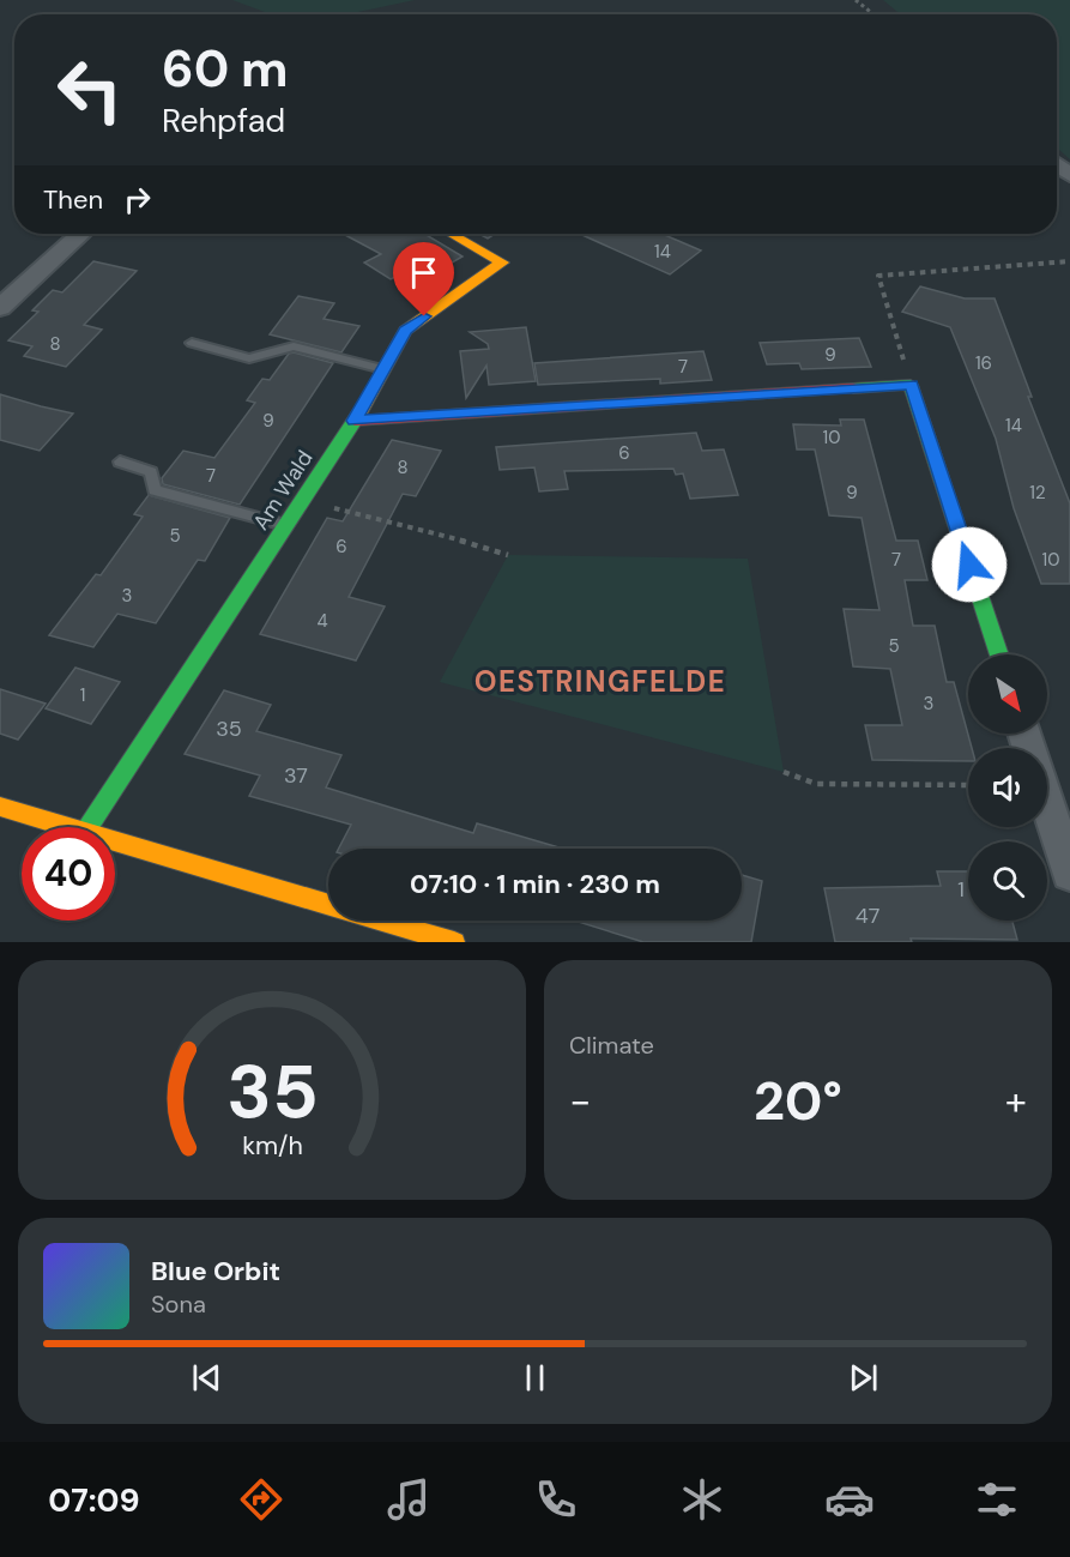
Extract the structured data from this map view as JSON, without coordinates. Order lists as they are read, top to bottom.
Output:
{
  "streets": {
    "street": ["Am Wald"]
  },
  "districts": ["OESTRINGFELDE"],
  "house_numbers": [
    "14",
    "8",
    "9",
    "16",
    "7",
    "9",
    "14",
    "10",
    "6",
    "8",
    "7",
    "9",
    "12",
    "5",
    "6",
    "7",
    "10",
    "3",
    "4",
    "5",
    "1",
    "3",
    "35",
    "37",
    "1",
    "47"
  ],
  "north": "bottom right",
  "page": {
    "turn": ["60 m", "Rehpfad"],
    "then": "Then",
    "limit": "40",
    "trip": "07:10 · 1 min · 230 m",
    "tile": "Climate",
    "heat": ["−", "20°", "+"],
    "song": ["Blue Orbit", "Sona"],
    "tabs": "07:09",
    "gauge": ["35", "km/h"]
  }
}
